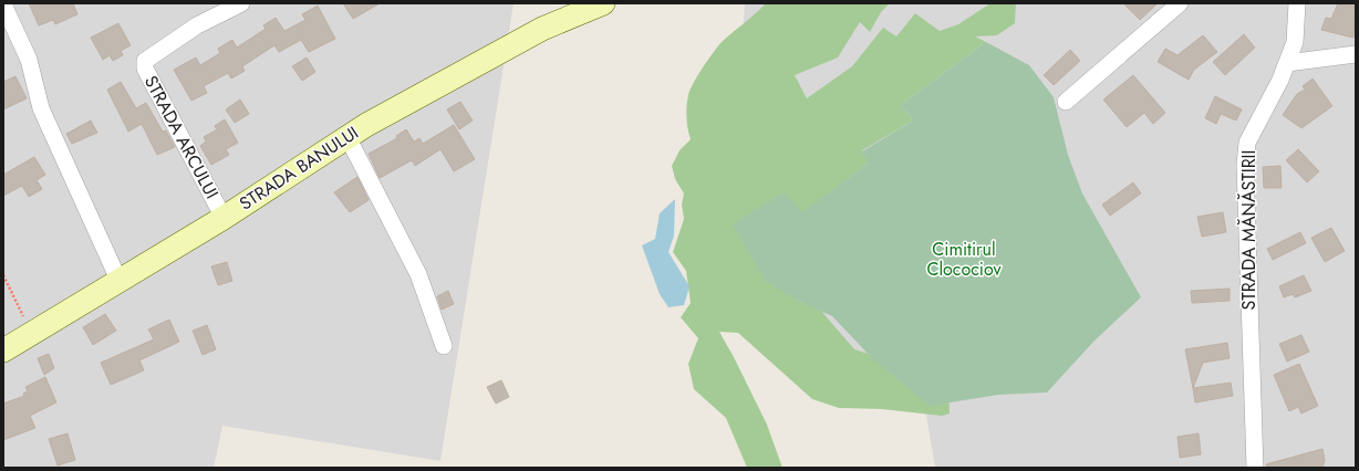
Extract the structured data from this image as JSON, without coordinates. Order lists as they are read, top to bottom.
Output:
{
  "streets": {
    "street": ["STRADA ARCULUI", "STRADA BANULUI", "STRADA MĂNĂSTIRII"]
  },
  "crossings": [
    ["STRADA ARCULUI", "STRADA BANULUI"]
  ],
  "parks": ["Cimitirul Clocociov"]
}
